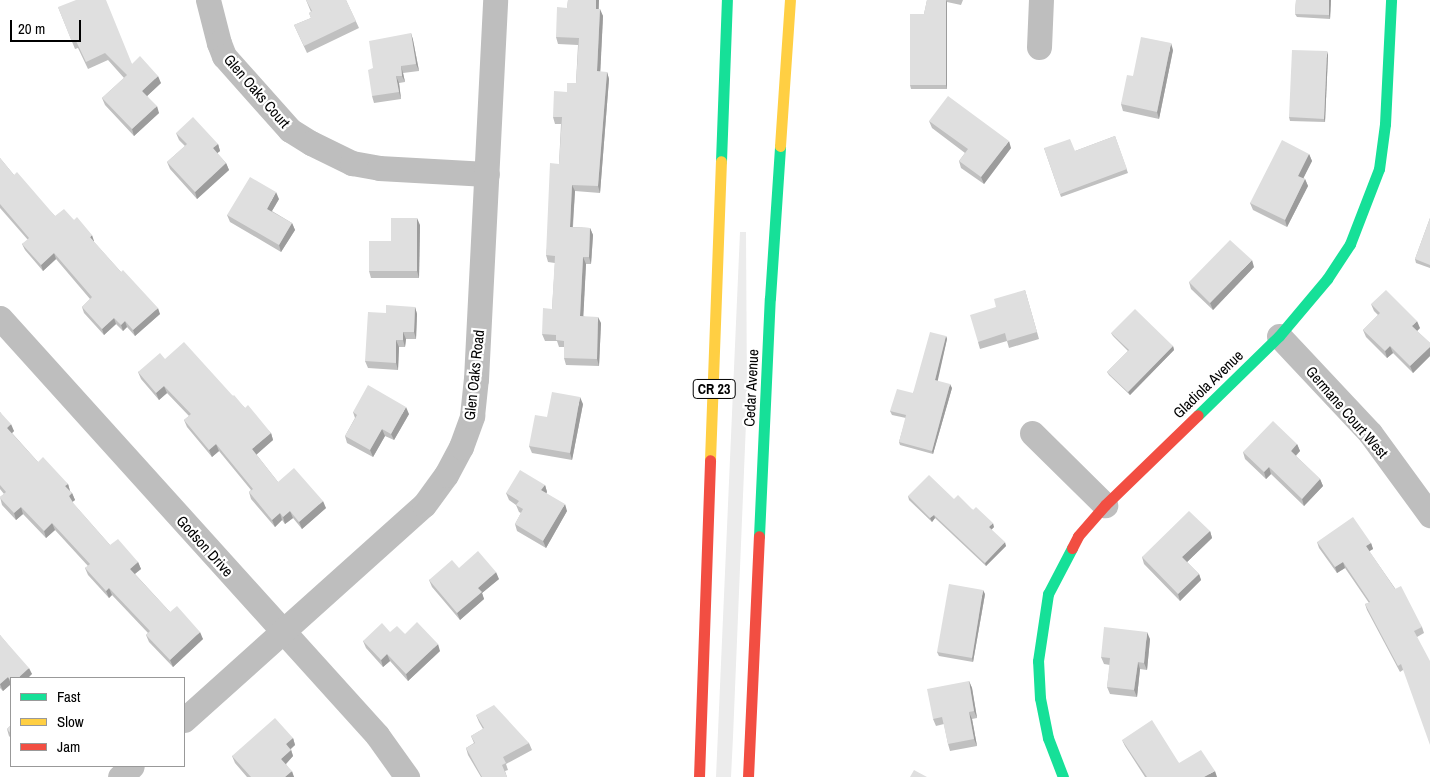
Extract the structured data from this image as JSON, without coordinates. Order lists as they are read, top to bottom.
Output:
{
  "streets": {
    "main road": ["Gladiola Avenue", "Cedar Avenue", "CR 23"],
    "street": [
      "Glen Oaks Court",
      "Glen Oaks Road",
      "Germane Court West",
      "Godson Drive"
    ]
  },
  "crossings": [
    ["Glen Oaks Court", "Glen Oaks Road"],
    ["Glen Oaks Road", "Godson Drive"],
    ["Gladiola Avenue", "Germane Court West"]
  ],
  "legend": ["Fast", "Slow", "Jam"],
  "scale_bar": "20 m"
}
